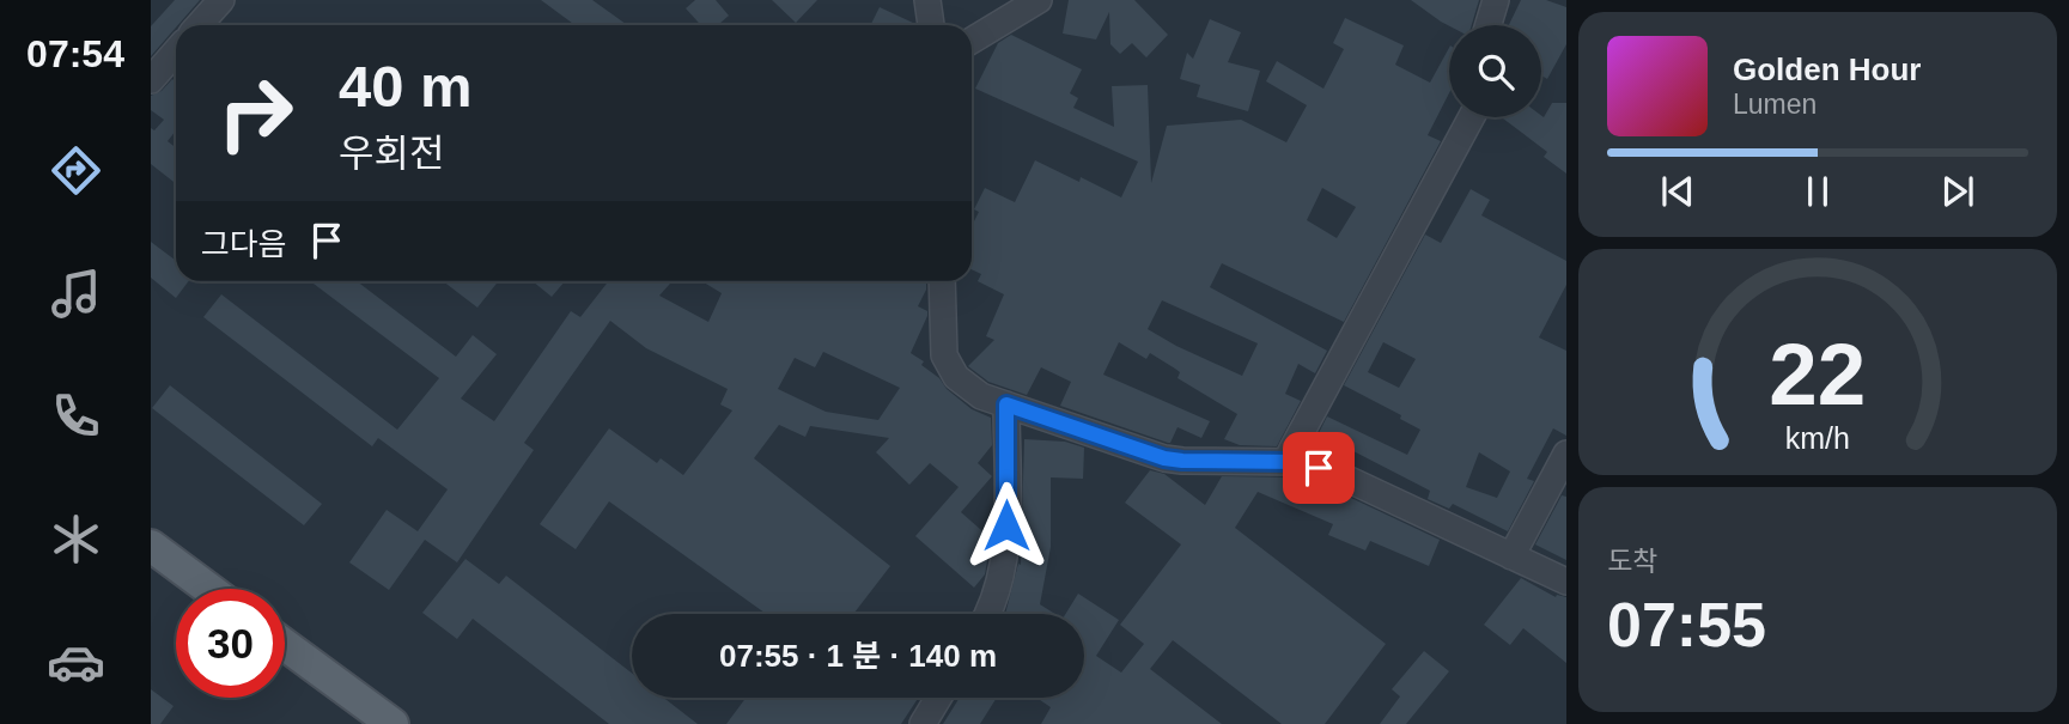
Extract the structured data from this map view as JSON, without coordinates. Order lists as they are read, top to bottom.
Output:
{
  "page": {
    "tabs": "07:54",
    "turn": ["40 m", "우회전"],
    "song": ["Golden Hour", "Lumen"],
    "then": "그다음",
    "tile": ["도착", "07:55"],
    "limit": "30",
    "trip": "07:55 · 1 분 · 140 m",
    "gauge": ["22", "km/h"]
  }
}
